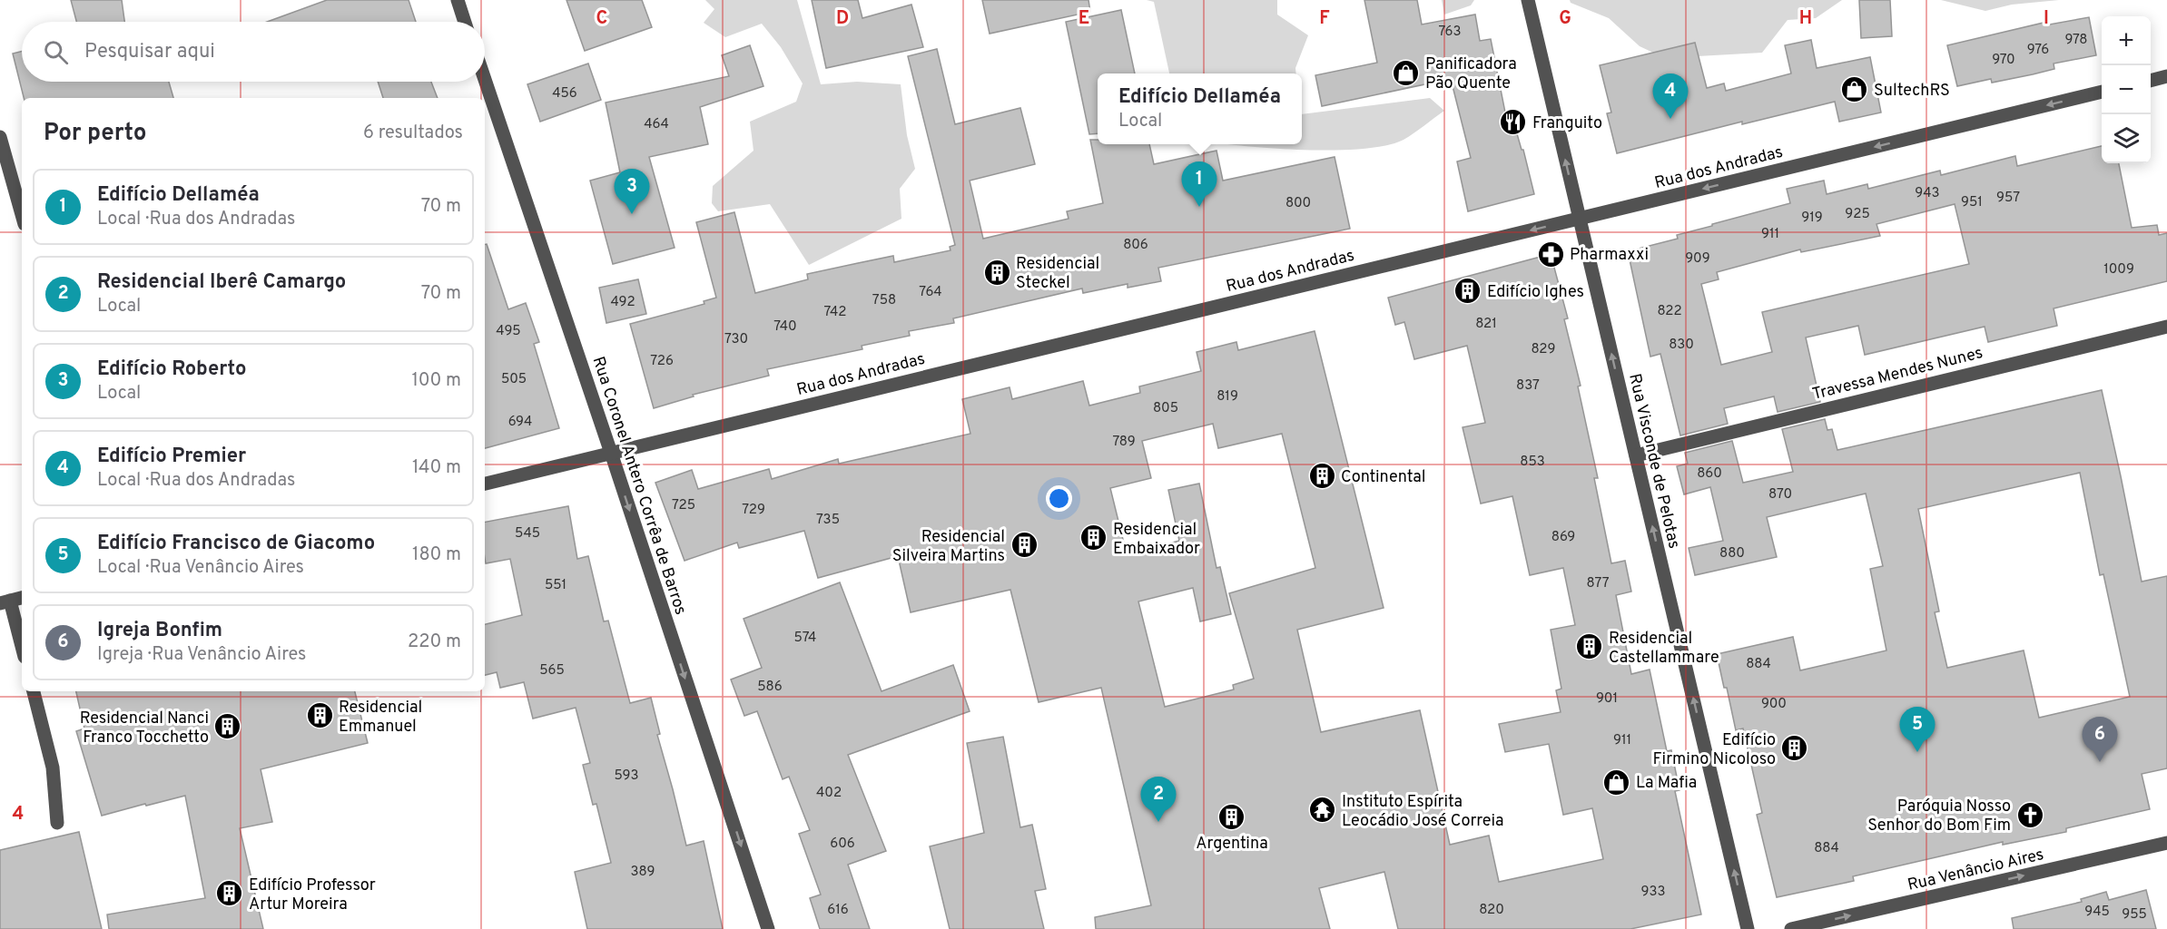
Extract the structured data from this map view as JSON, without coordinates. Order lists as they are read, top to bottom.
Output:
{
  "streets": {
    "street": [
      "Rua dos Andradas",
      "Travessa Mendes Nunes",
      "Rua Visconde de Pelotas",
      "Rua Coronel Antero Corrêa de Barros",
      "Rua Venâncio Aires"
    ]
  },
  "crossings": [
    ["Rua dos Andradas", "Rua Visconde de Pelotas"],
    ["Rua dos Andradas", "Rua Coronel Antero Corrêa de Barros"],
    ["Travessa Mendes Nunes", "Rua Visconde de Pelotas"]
  ],
  "one_way": [
    "Rua dos Andradas",
    "Rua Visconde de Pelotas",
    "Rua Coronel Antero Corrêa de Barros",
    "Rua Venâncio Aires"
  ],
  "places": {
    "shop": ["Panificadora Pão Quente", "SultechRS", "La Mafia"],
    "restaurant": ["Franguito"],
    "pharmacy": ["Pharmaxxi"],
    "building": [
      "Residencial Steckel",
      "Edifício Ighes",
      "Continental",
      "Residencial Embaixador",
      "Residencial Silveira Martins",
      "Residencial Castellammare",
      "Residencial Emmanuel",
      "Residencial Nanci Franco Tocchetto",
      "Edifício Firmino Nicoloso",
      "Argentina",
      "Edifício Professor Artur Moreira"
    ],
    "temple": ["Instituto Espírita Leocádio José Correia"],
    "church": ["Paróquia Nosso Senhor do Bom Fim"]
  },
  "house_numbers": [
    "763",
    "978",
    "976",
    "970",
    "456",
    "464",
    "943",
    "957",
    "951",
    "800",
    "925",
    "919",
    "911",
    "806",
    "909",
    "1009",
    "764",
    "758",
    "492",
    "822",
    "742",
    "821",
    "740",
    "495",
    "730",
    "830",
    "829",
    "726",
    "505",
    "837",
    "819",
    "805",
    "694",
    "789",
    "853",
    "860",
    "870",
    "725",
    "729",
    "735",
    "545",
    "869",
    "880",
    "877",
    "551",
    "574",
    "884",
    "565",
    "586",
    "901",
    "900",
    "911",
    "593",
    "402",
    "606",
    "884",
    "389",
    "933",
    "616",
    "820",
    "945",
    "955"
  ],
  "page": {
    "map_buttons": ["+", "−"],
    "search": "Pesquisar aqui",
    "popup": ["Edifício Dellaméa", "Local"],
    "pins": [
      "4",
      "1",
      "3",
      "5",
      "6",
      "2"
    ],
    "heading": ["Por perto", "6 resultados"],
    "list": [
      {
        "mark": "1",
        "name": "Edifício Dellaméa",
        "note": "Local · Rua dos Andradas",
        "value": "70 m"
      },
      {
        "mark": "2",
        "name": "Residencial Iberê Camargo",
        "note": "Local",
        "value": "70 m"
      },
      {
        "mark": "3",
        "name": "Edifício Roberto",
        "note": "Local",
        "value": "100 m"
      },
      {
        "mark": "4",
        "name": "Edifício Premier",
        "note": "Local · Rua dos Andradas",
        "value": "140 m"
      },
      {
        "mark": "5",
        "name": "Edifício Francisco de Giacomo",
        "note": "Local · Rua Venâncio Aires",
        "value": "180 m"
      },
      {
        "mark": "6",
        "name": "Igreja Bonfim",
        "note": "Igreja · Rua Venâncio Aires",
        "value": "220 m"
      }
    ]
  },
  "grid": {
    "columns": [
      "C",
      "D",
      "E",
      "F",
      "G",
      "H",
      "I"
    ],
    "rows": ["4"]
  }
}
